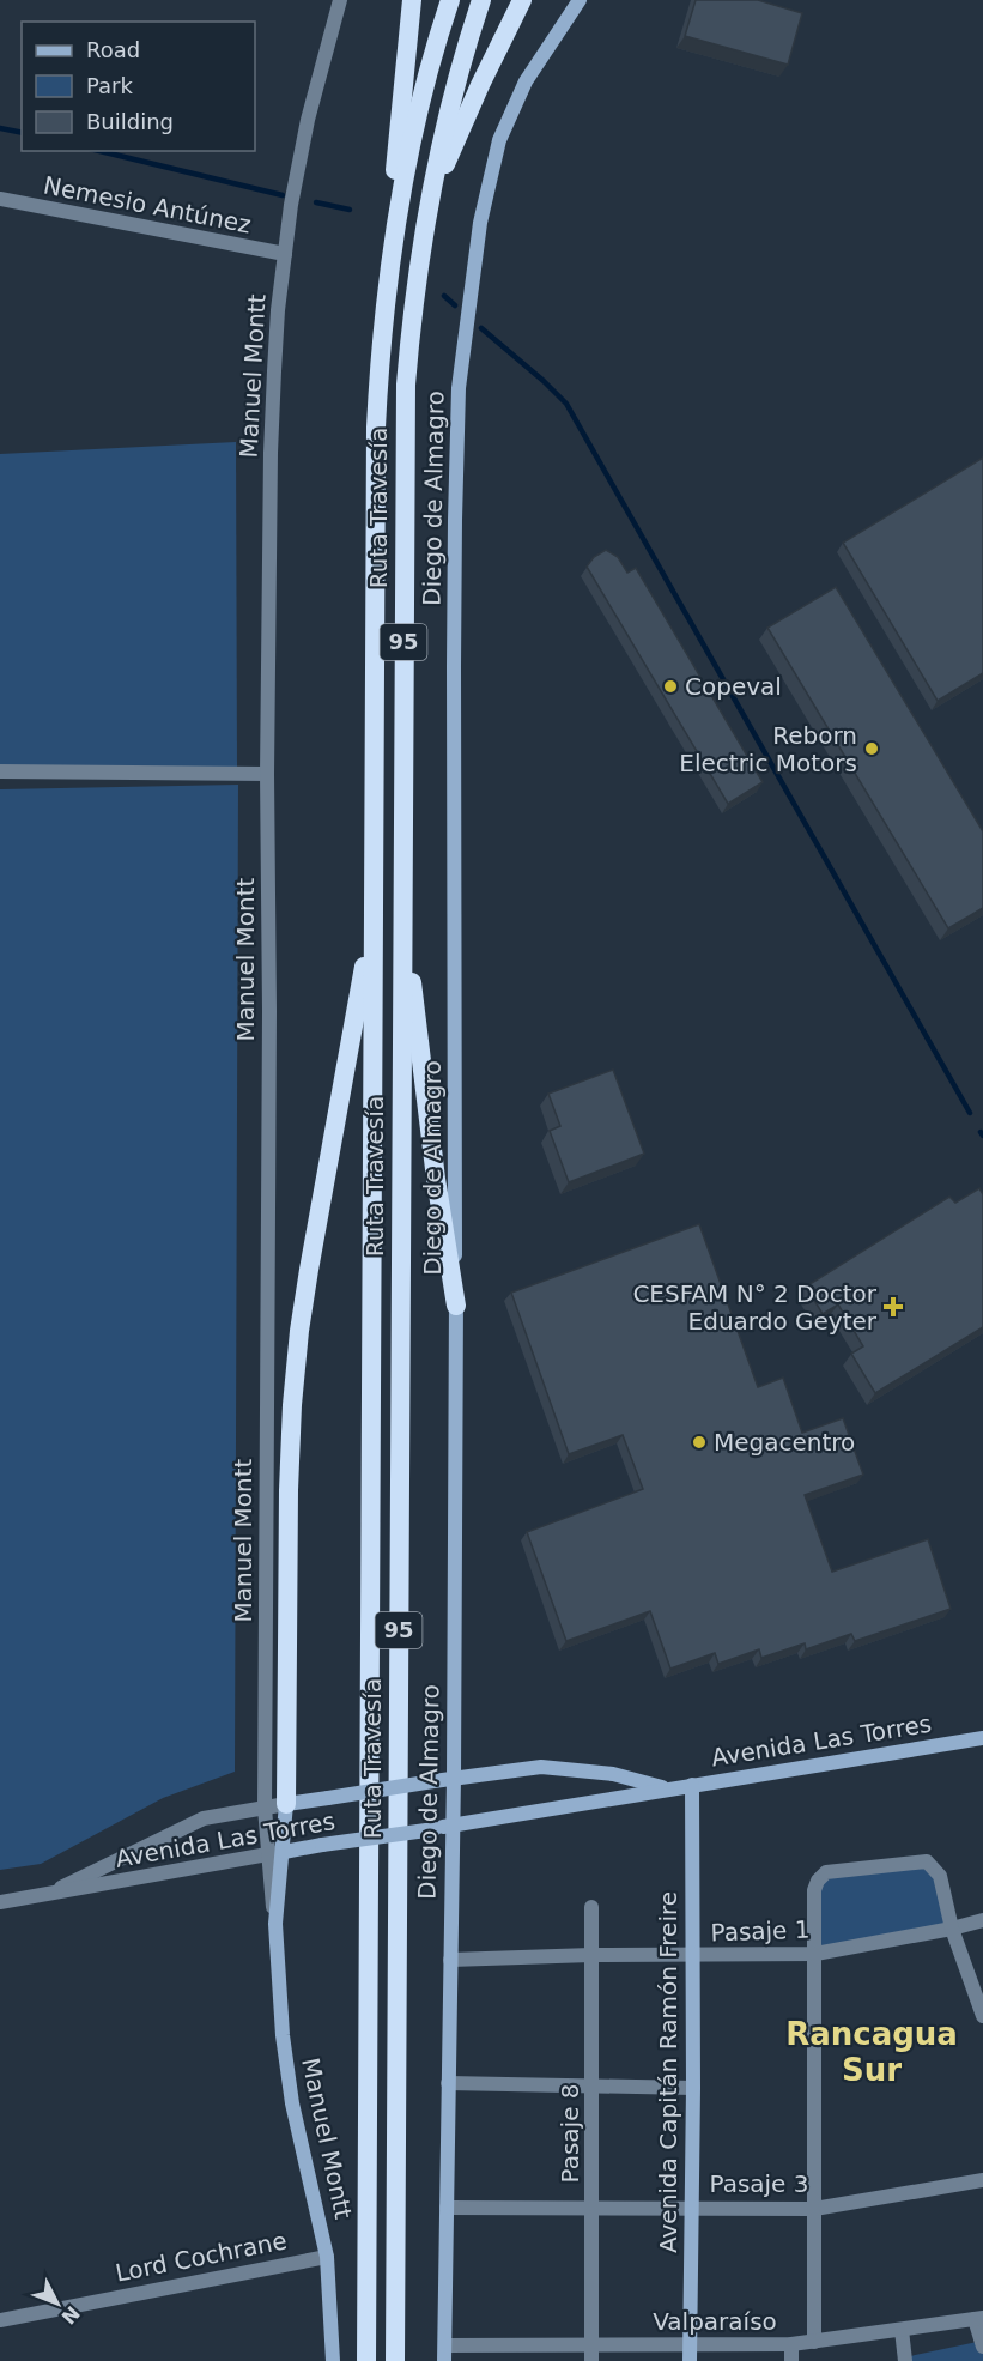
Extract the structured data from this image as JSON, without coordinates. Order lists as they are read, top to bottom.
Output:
{
  "streets": {
    "highway": ["Ruta Travesía", "95"],
    "main road": [
      "Manuel Montt",
      "Diego de Almagro",
      "Avenida Las Torres",
      "Avenida Capitán Ramón Freire"
    ],
    "street": [
      "Nemesio Antúnez",
      "Pasaje 1",
      "Pasaje 8",
      "Pasaje 3",
      "Lord Cochrane",
      "Valparaíso"
    ]
  },
  "crossings": [
    ["Nemesio Antúnez", "Manuel Montt"],
    ["Manuel Montt", "Avenida Las Torres"],
    ["Manuel Montt", "Lord Cochrane"],
    ["Diego de Almagro", "Avenida Las Torres"],
    ["Diego de Almagro", "Pasaje 1"],
    ["Diego de Almagro", "Pasaje 3"],
    ["Diego de Almagro", "Valparaíso"],
    ["Avenida Las Torres", "Avenida Capitán Ramón Freire"],
    ["Pasaje 1", "Avenida Capitán Ramón Freire"],
    ["Pasaje 1", "Pasaje 8"],
    ["Avenida Capitán Ramón Freire", "Pasaje 3"],
    ["Avenida Capitán Ramón Freire", "Valparaíso"],
    ["Pasaje 8", "Pasaje 3"],
    ["Pasaje 8", "Valparaíso"]
  ],
  "districts": ["Rancagua Sur"],
  "places": {
    "other": ["Copeval", "Reborn Electric Motors", "Megacentro"],
    "health": ["CESFAM N° 2 Doctor Eduardo Geyter"]
  },
  "legend": ["Road", "Park", "Building"],
  "north": "bottom right"
}
